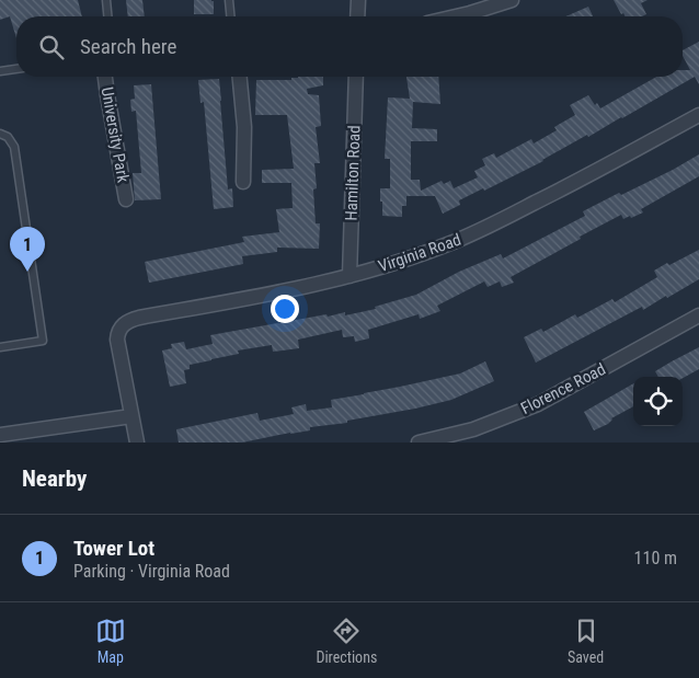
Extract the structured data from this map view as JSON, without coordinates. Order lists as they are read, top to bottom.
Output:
{
  "streets": {
    "street": [
      "University Park",
      "Hamilton Road",
      "Virginia Road",
      "Florence Road"
    ]
  },
  "crossings": [
    ["Hamilton Road", "Virginia Road"]
  ],
  "page": {
    "search": "Search here",
    "pins": "1",
    "heading": "Nearby",
    "list": [
      {
        "mark": "1",
        "name": "Tower Lot",
        "note": "Parking · Virginia Road",
        "value": "110 m"
      }
    ],
    "nav": ["Map", "Directions", "Saved"]
  }
}
